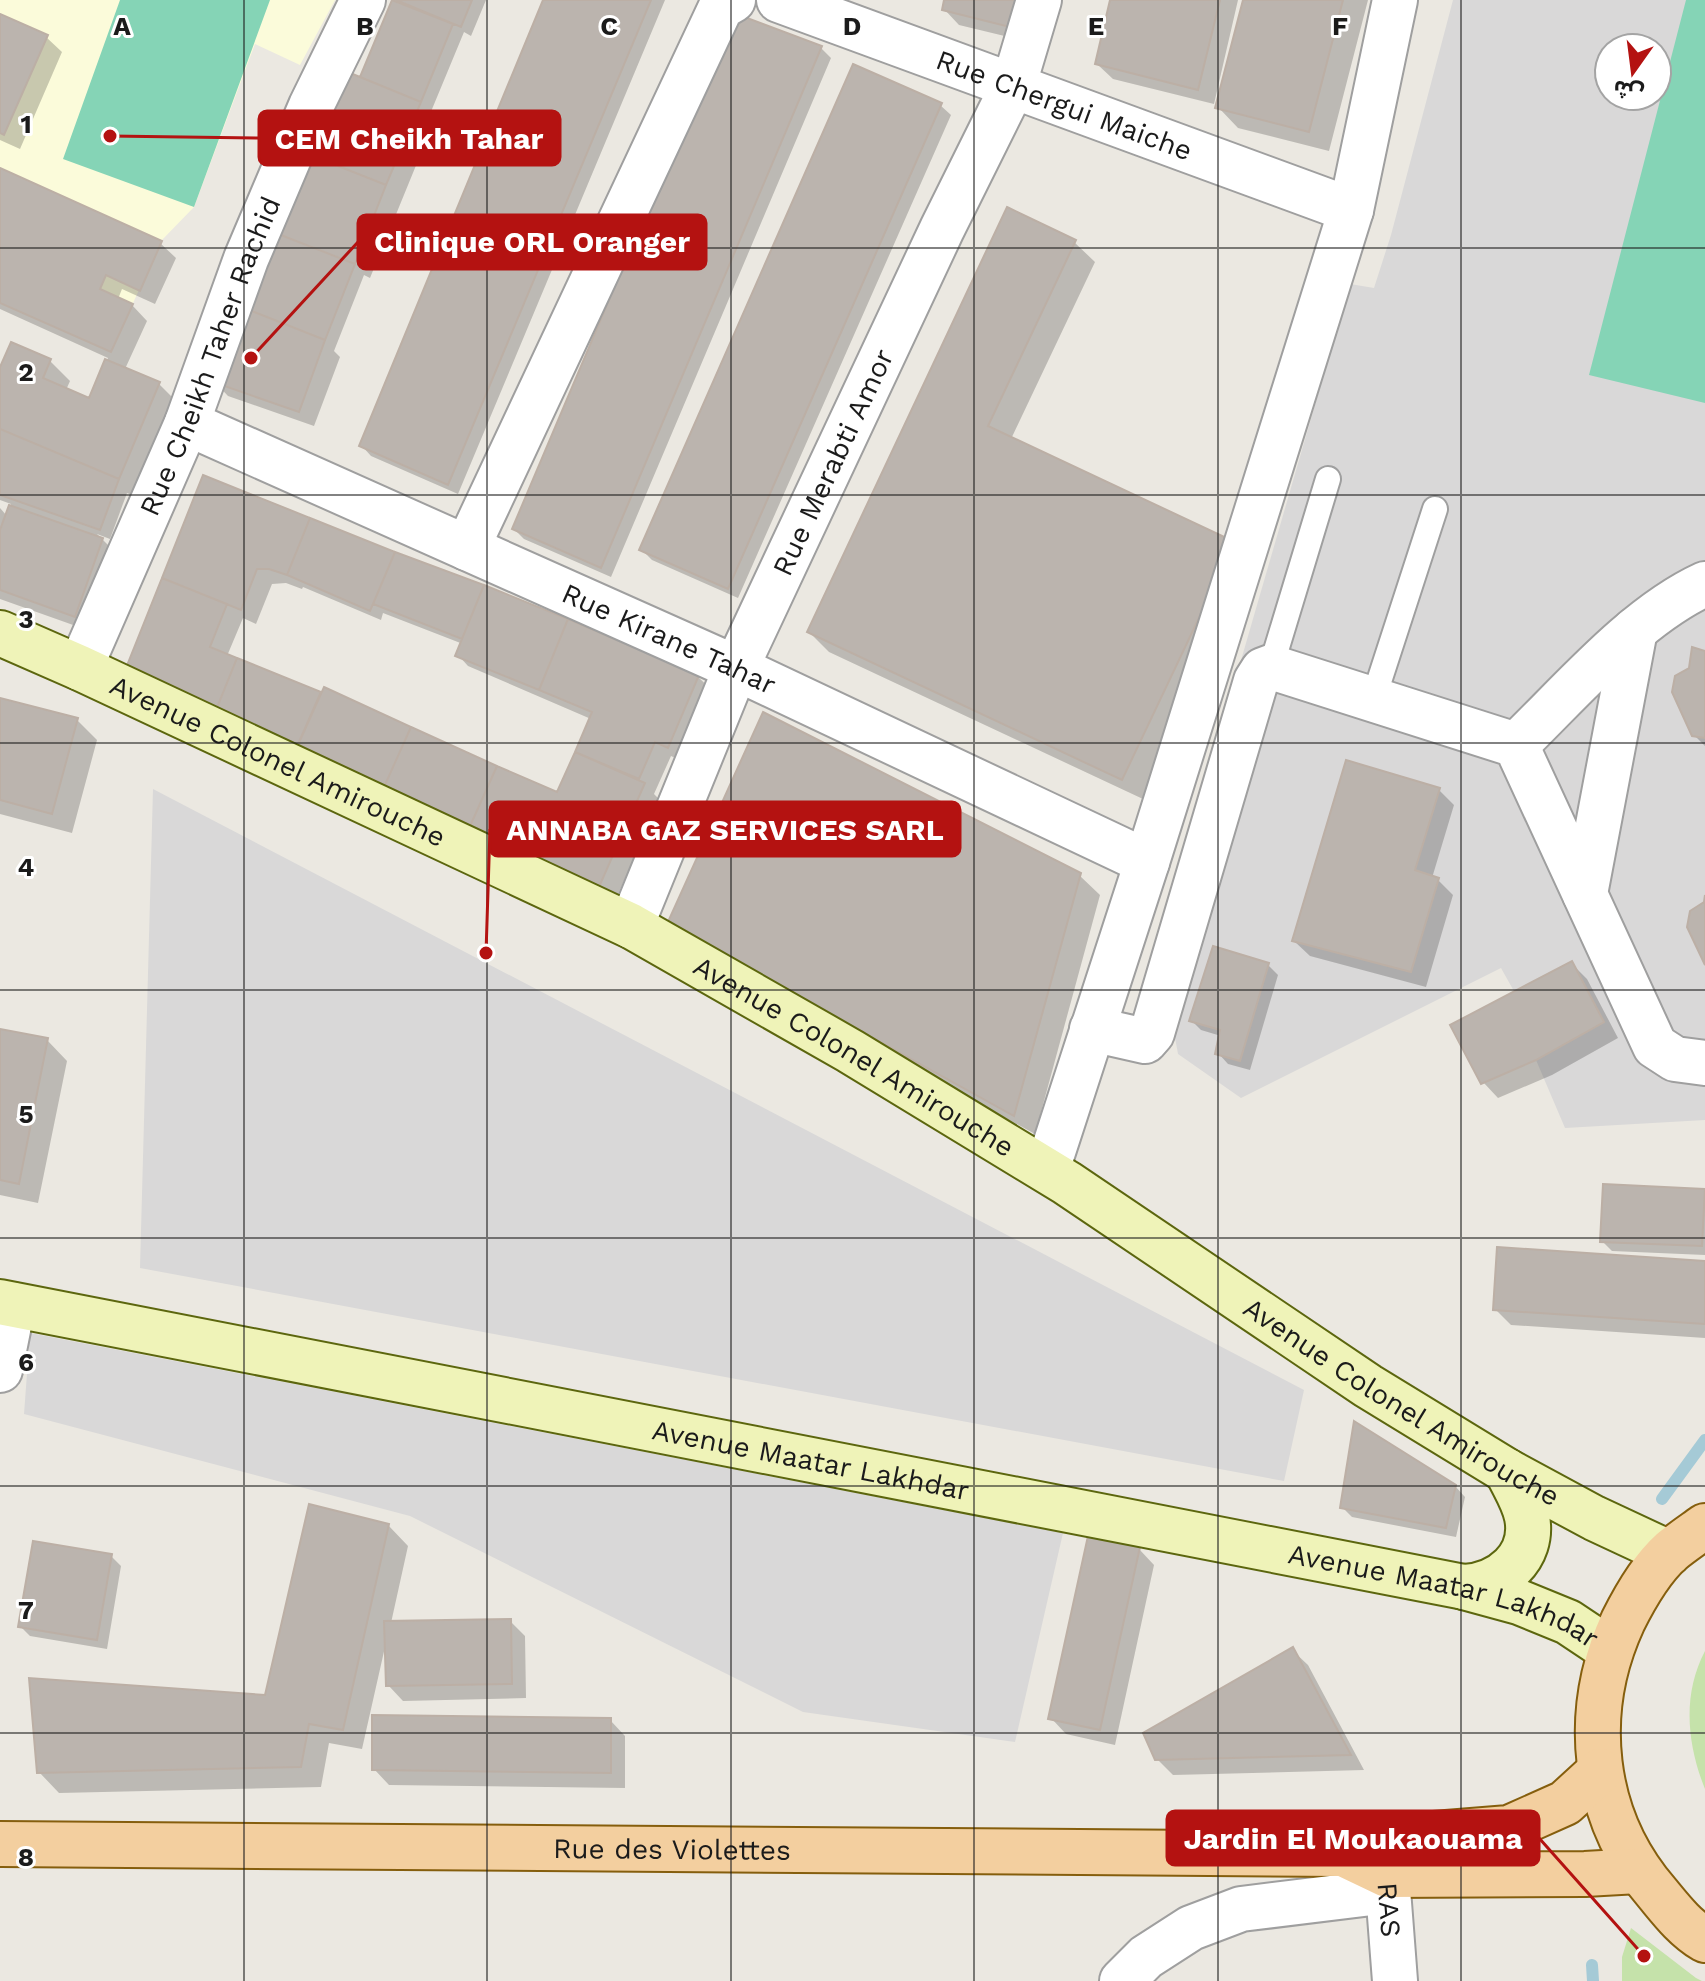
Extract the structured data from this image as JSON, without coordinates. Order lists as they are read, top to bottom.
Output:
{
  "streets": {
    "main road": ["Avenue Colonel Amirouche", "Avenue Maatar Lakhdar", "Rue des Violettes"],
    "street": [
      "Rue Chergui Maiche",
      "Rue Cheikh Taher Rachid",
      "Rue Merabti Amor",
      "Rue Kirane Tahar",
      "RAS"
    ]
  },
  "crossings": [
    ["Rue Chergui Maiche", "Rue Merabti Amor"],
    ["Rue Cheikh Taher Rachid", "Rue Kirane Tahar"],
    ["Rue Cheikh Taher Rachid", "Avenue Colonel Amirouche"],
    ["Rue Merabti Amor", "Rue Kirane Tahar"],
    ["Rue Merabti Amor", "Avenue Colonel Amirouche"],
    ["Rue des Violettes", "RAS"]
  ],
  "places": [
    "CEM Cheikh Tahar",
    "Clinique ORL Oranger",
    "ANNABA GAZ SERVICES SARL",
    "Jardin El Moukaouama"
  ],
  "north": "bottom",
  "grid": {
    "columns": [
      "A",
      "B",
      "C",
      "D",
      "E",
      "F"
    ],
    "rows": [
      "1",
      "2",
      "3",
      "4",
      "5",
      "6",
      "7",
      "8"
    ]
  }
}
